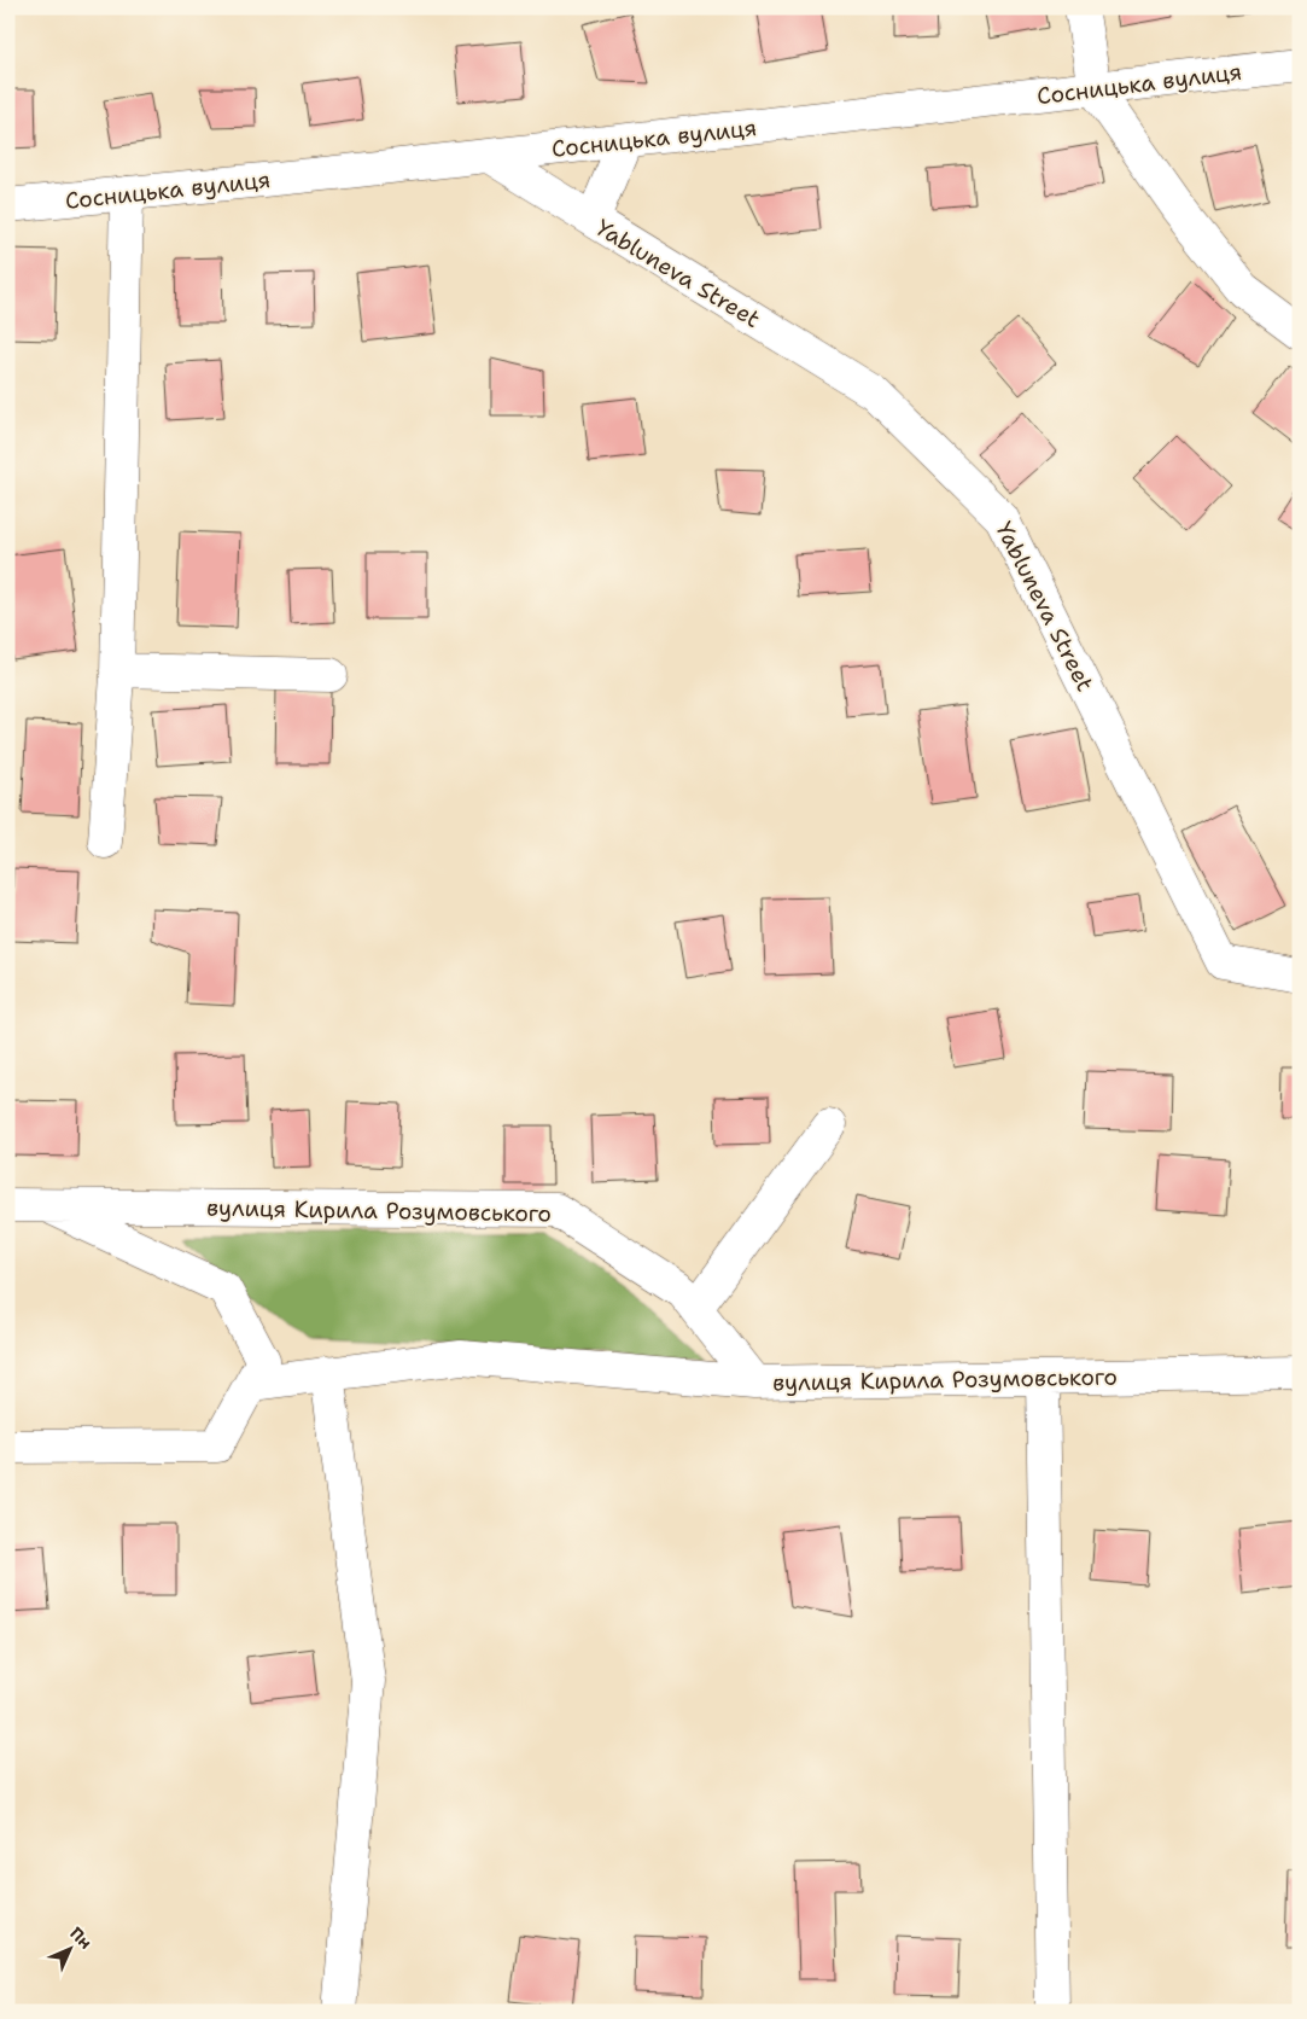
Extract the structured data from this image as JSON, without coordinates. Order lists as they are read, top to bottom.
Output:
{
  "streets": {
    "street": ["Сосницька вулиця", "Yabluneva Street", "вулиця Кирила Розумовського"]
  },
  "crossings": [
    ["Сосницька вулиця", "Yabluneva Street"]
  ],
  "north": "top right"
}
